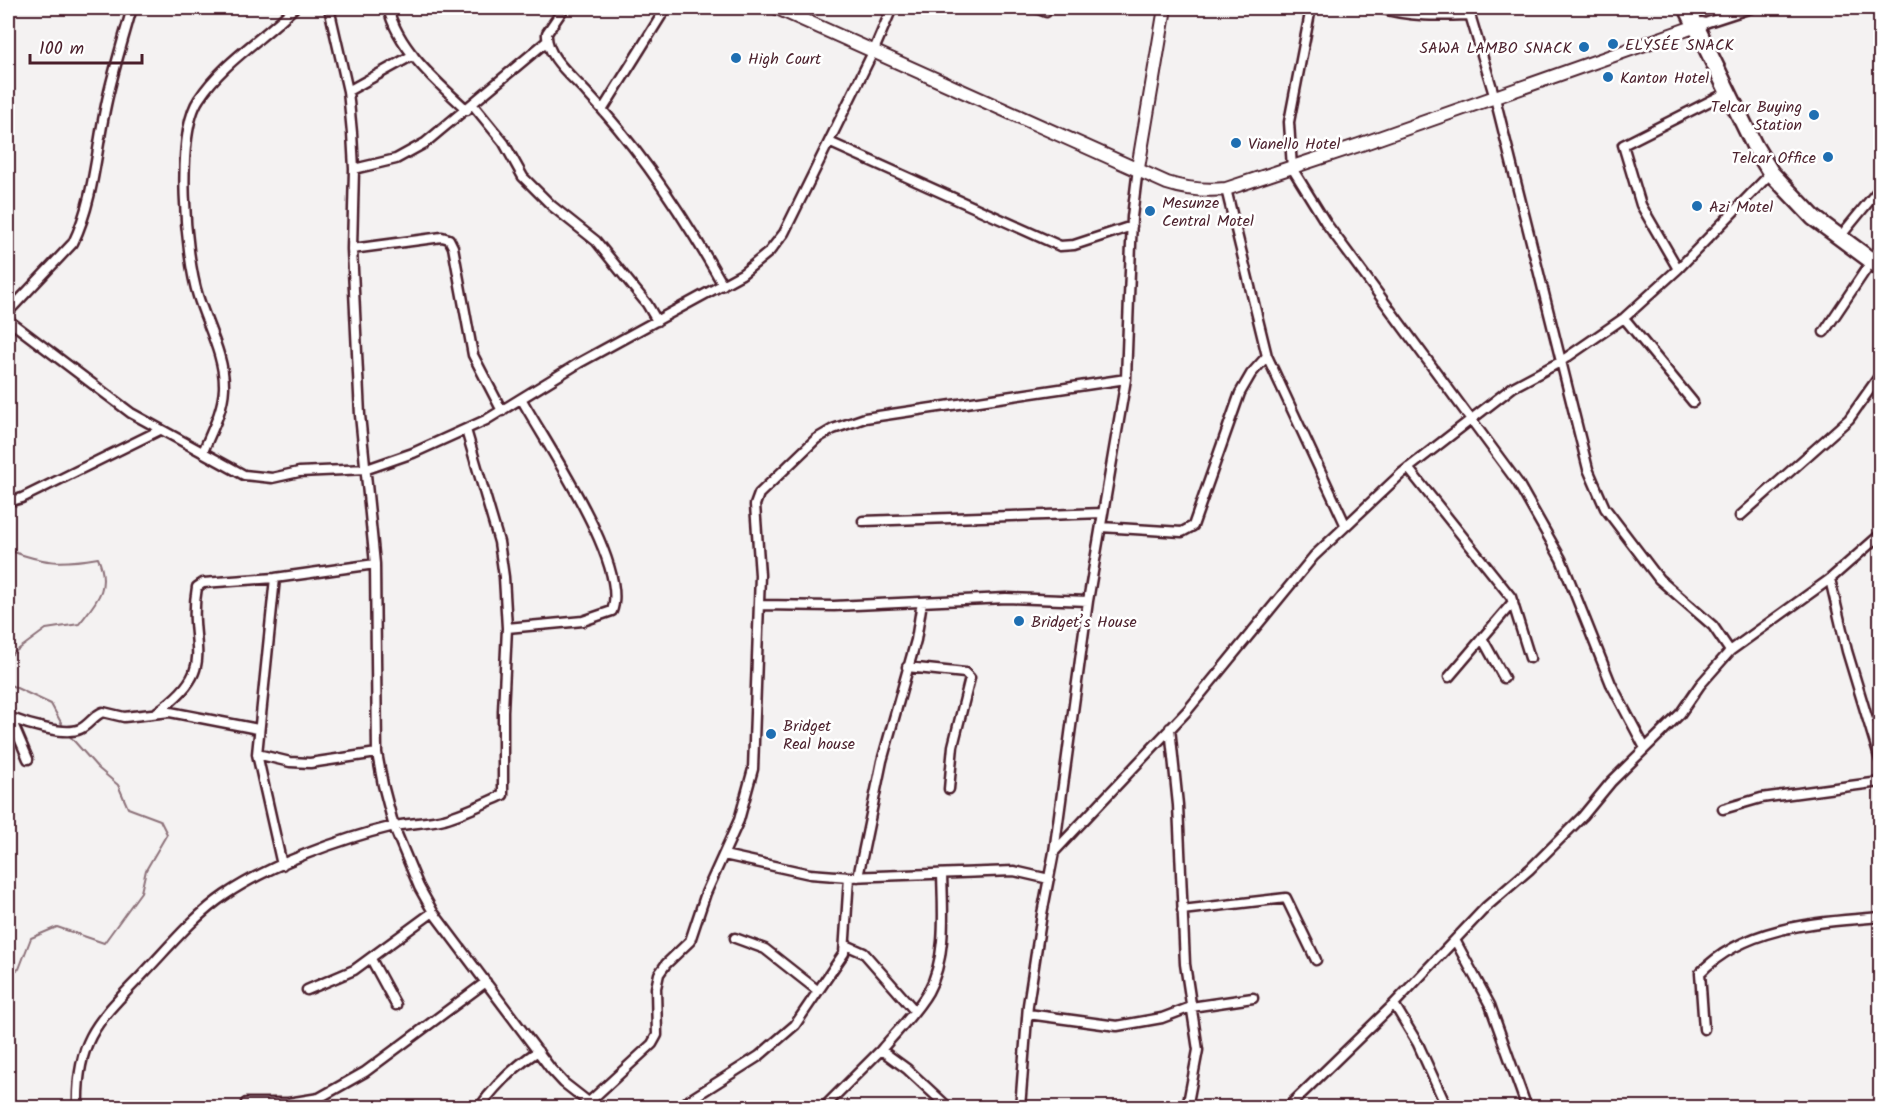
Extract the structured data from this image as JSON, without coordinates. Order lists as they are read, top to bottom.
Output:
{
  "places": [
    "ELYSÉE SNACK",
    "SAWA LAMBO SNACK",
    "High Court",
    "Kanton Hotel",
    "Telcar Buying Station",
    "Vianello Hotel",
    "Telcar Office",
    "Azi Motel",
    "Mesunze Central Motel",
    "Bridget’s House",
    "Bridget Real house"
  ],
  "scale_bar": "100 m"
}
